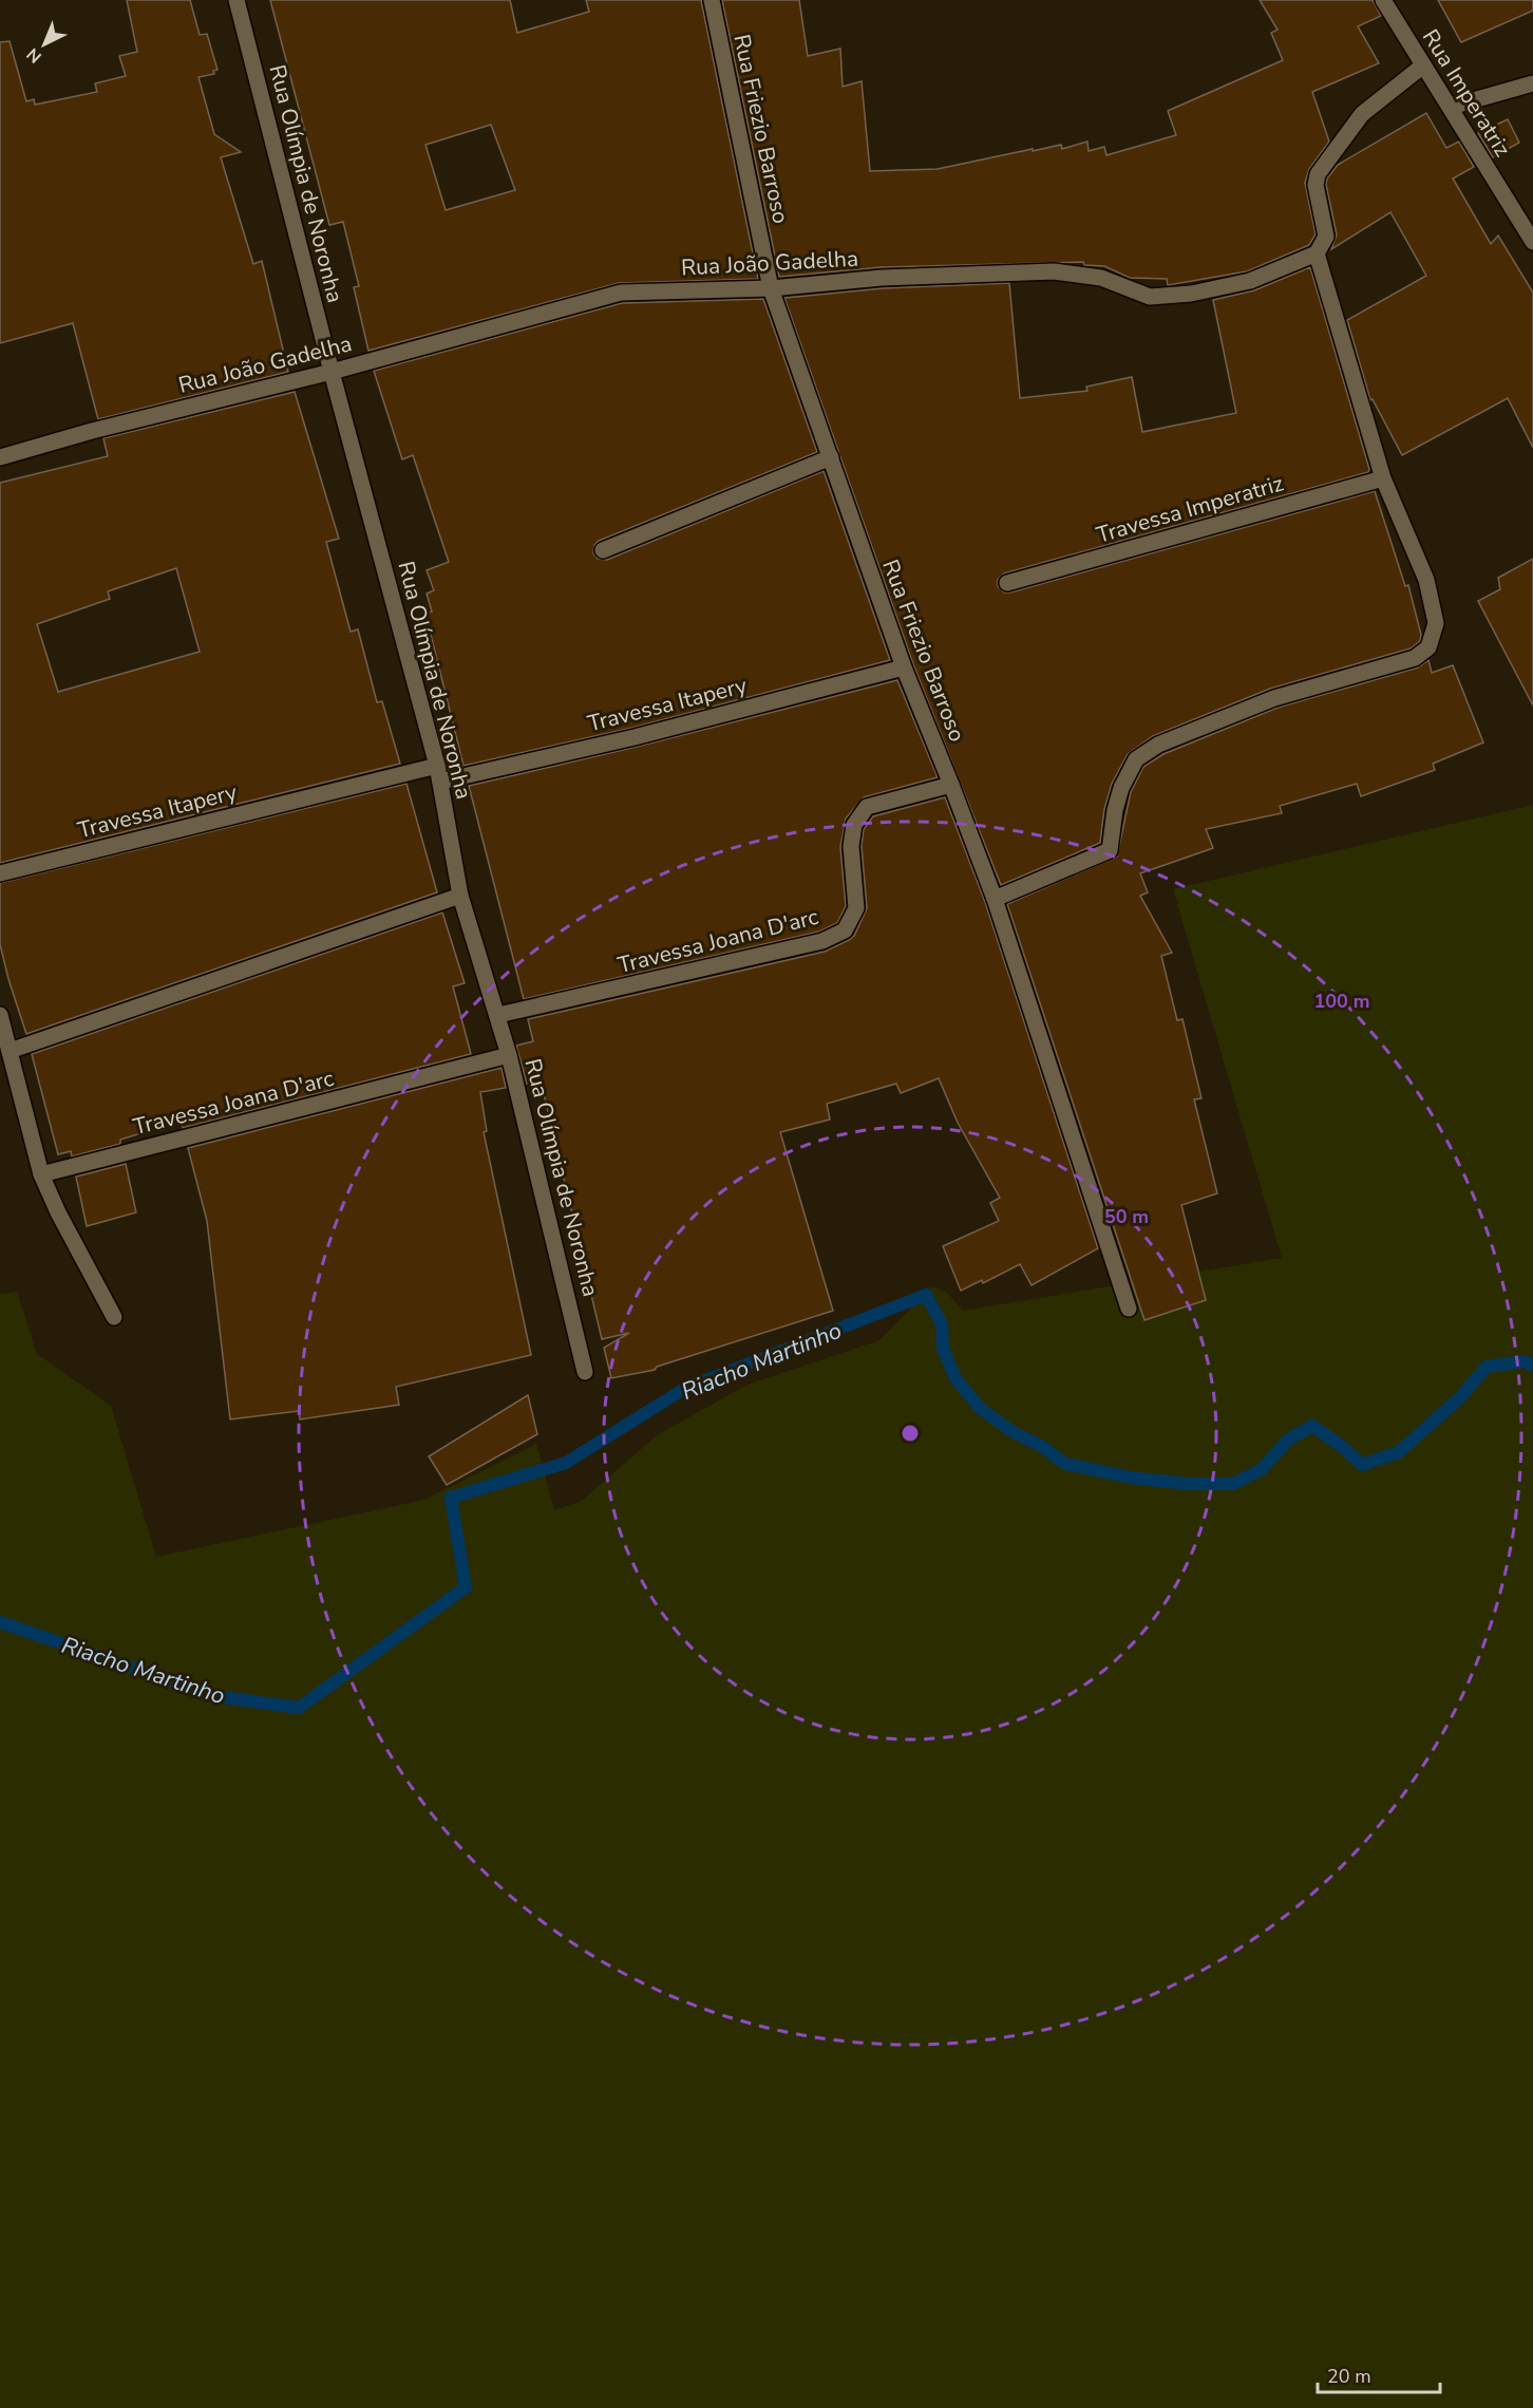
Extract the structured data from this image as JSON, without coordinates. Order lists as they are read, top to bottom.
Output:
{
  "streets": {
    "street": [
      "Rua Imperatriz",
      "Rua Friezio Barroso",
      "Rua Olímpia de Noronha",
      "Rua João Gadelha",
      "Travessa Imperatriz",
      "Travessa Itapery",
      "Travessa Joana D'arc"
    ]
  },
  "crossings": [
    ["Rua Friezio Barroso", "Rua João Gadelha"],
    ["Rua Friezio Barroso", "Travessa Itapery"],
    ["Rua Friezio Barroso", "Travessa Joana D'arc"],
    ["Rua Olímpia de Noronha", "Rua João Gadelha"],
    ["Rua Olímpia de Noronha", "Travessa Itapery"],
    ["Rua Olímpia de Noronha", "Travessa Joana D'arc"]
  ],
  "water": ["Riacho Martinho"],
  "scale_bar": "20 m",
  "north": "bottom left",
  "rings": ["100 m", "50 m"]
}
